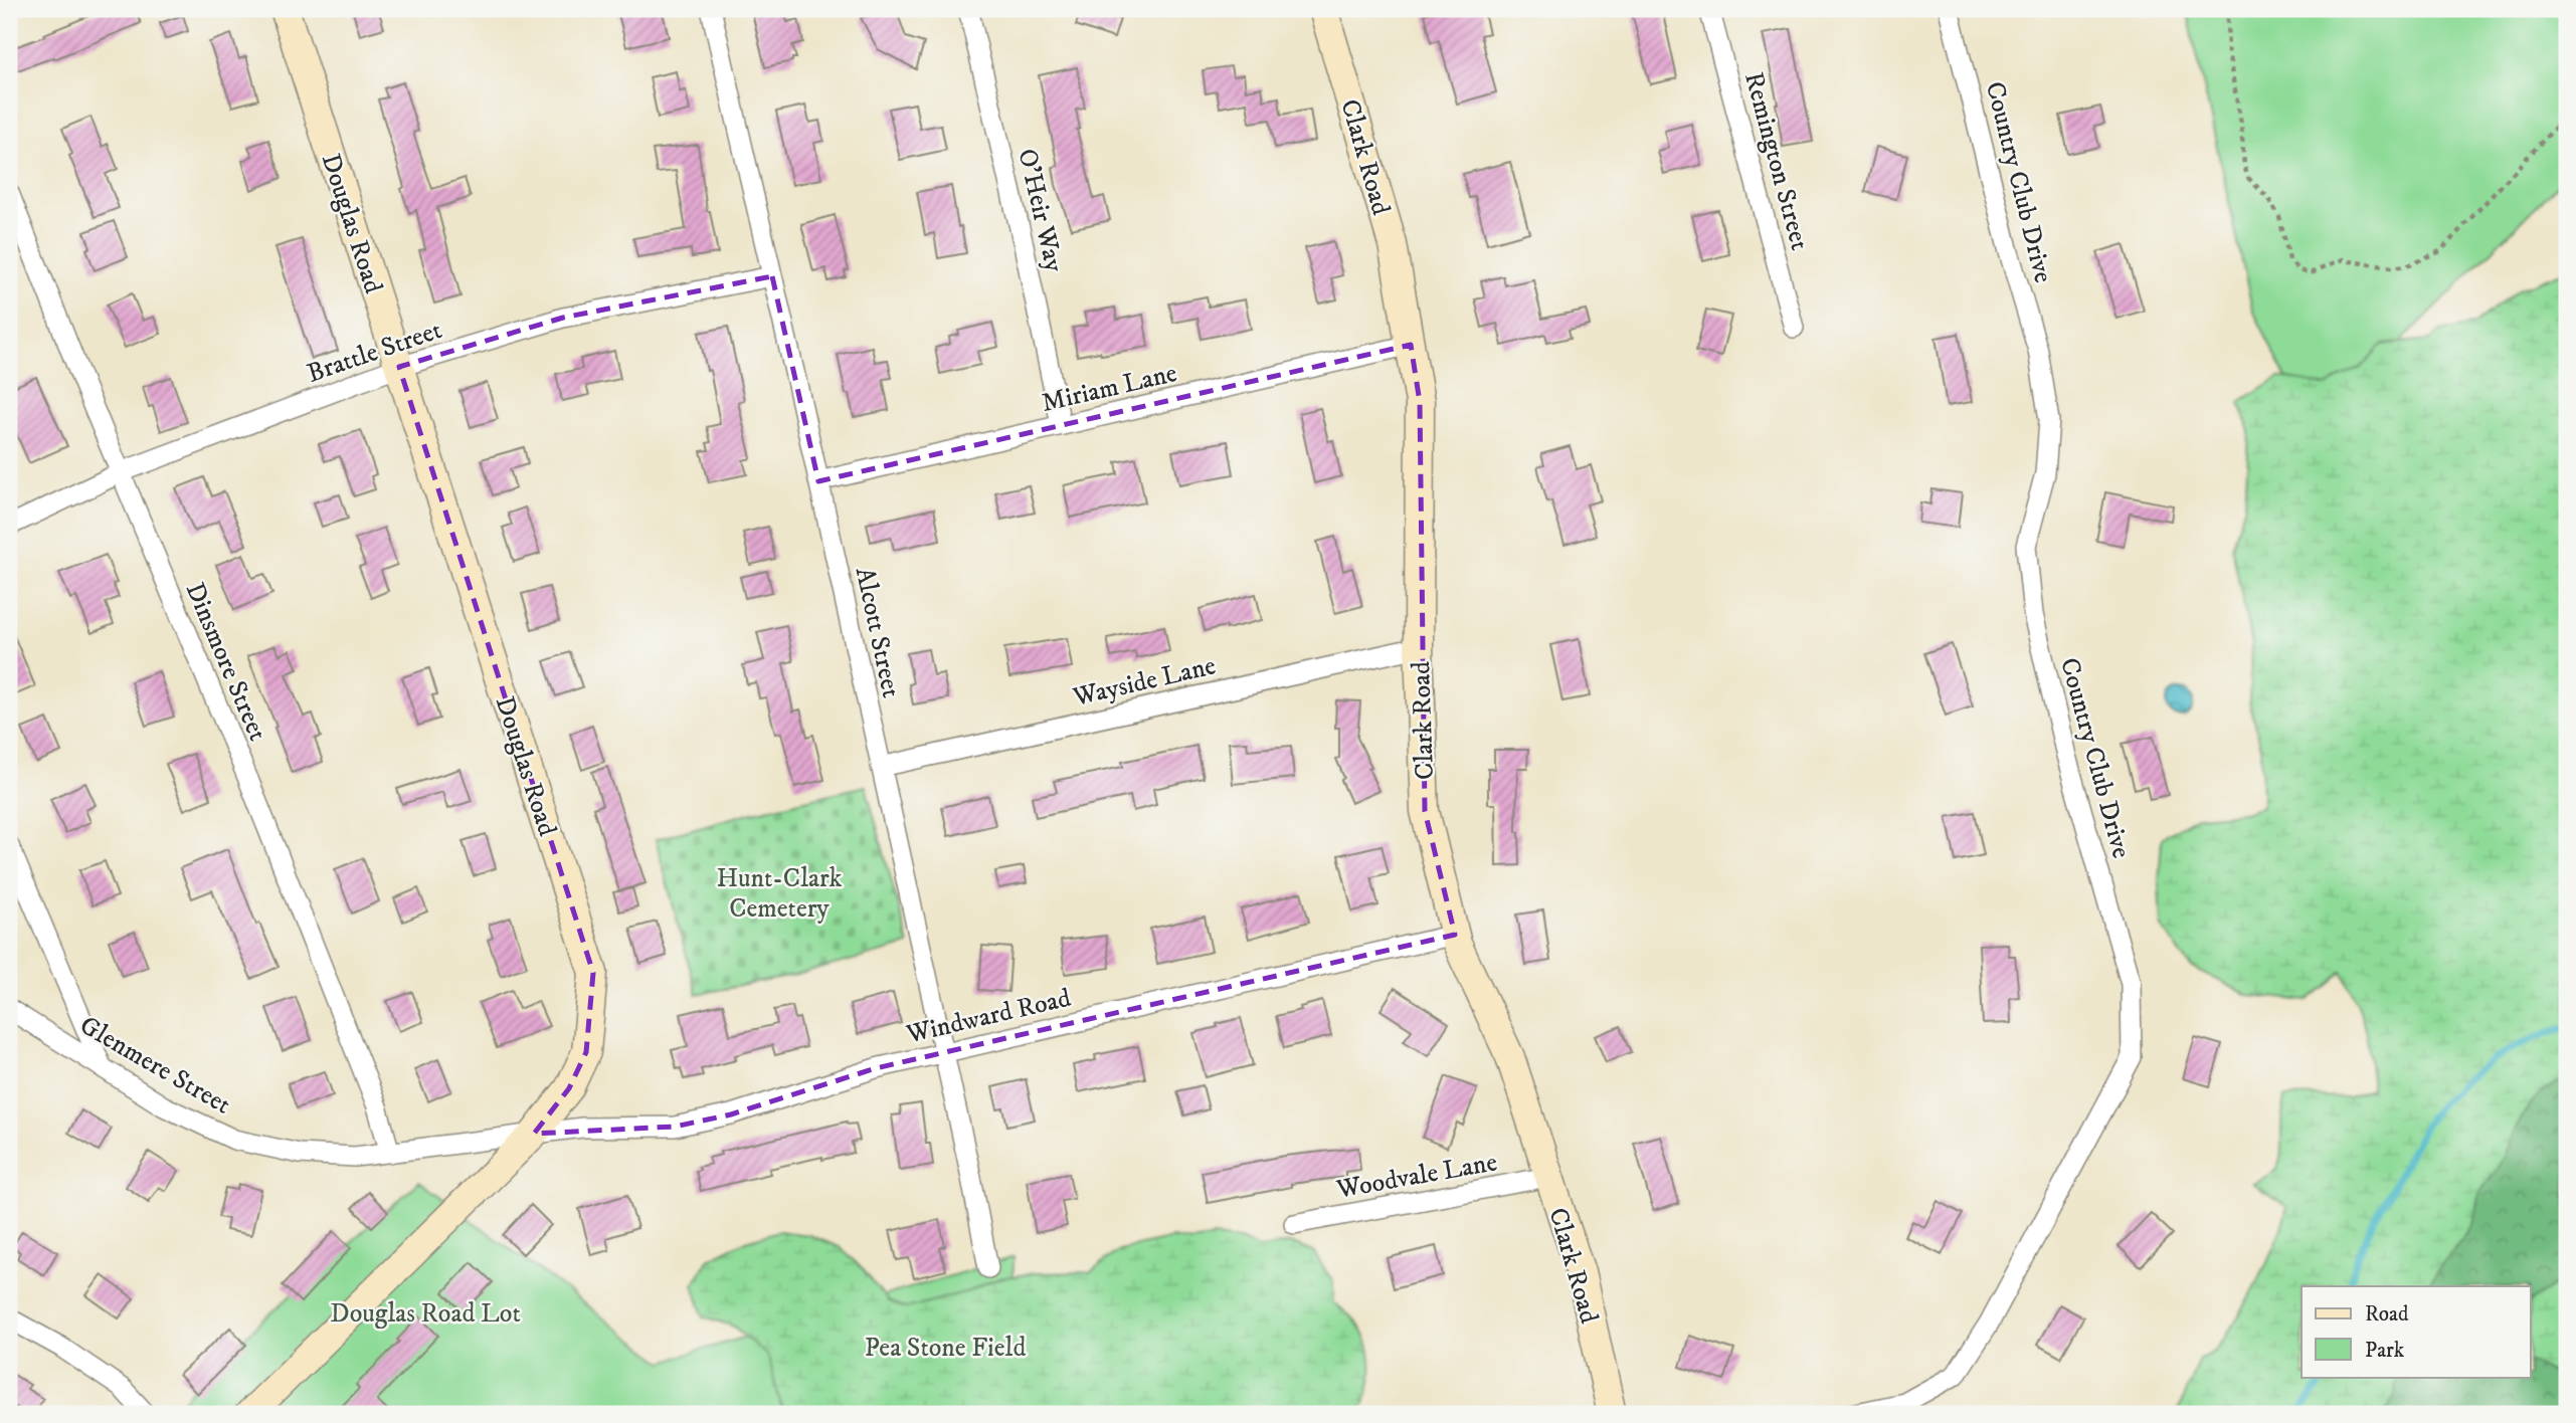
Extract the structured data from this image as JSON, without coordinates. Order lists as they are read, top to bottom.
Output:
{
  "streets": {
    "street": [
      "Clark Road",
      "Remington Street",
      "Country Club Drive",
      "O'Heir Way",
      "Douglas Road",
      "Brattle Street",
      "Miriam Lane",
      "Alcott Street",
      "Dinsmore Street",
      "Wayside Lane",
      "Windward Road",
      "Glenmere Street",
      "Woodvale Lane"
    ]
  },
  "crossings": [
    ["Clark Road", "Miriam Lane"],
    ["Clark Road", "Wayside Lane"],
    ["Clark Road", "Windward Road"],
    ["Clark Road", "Woodvale Lane"],
    ["O'Heir Way", "Miriam Lane"],
    ["Douglas Road", "Brattle Street"],
    ["Douglas Road", "Windward Road"],
    ["Douglas Road", "Glenmere Street"],
    ["Brattle Street", "Alcott Street"],
    ["Brattle Street", "Dinsmore Street"],
    ["Miriam Lane", "Alcott Street"],
    ["Alcott Street", "Wayside Lane"],
    ["Alcott Street", "Windward Road"],
    ["Dinsmore Street", "Glenmere Street"],
    ["Windward Road", "Glenmere Street"]
  ],
  "parks": ["Hunt-Clark Cemetery", "Douglas Road Lot", "Pea Stone Field"],
  "legend": ["Road", "Park"]
}
